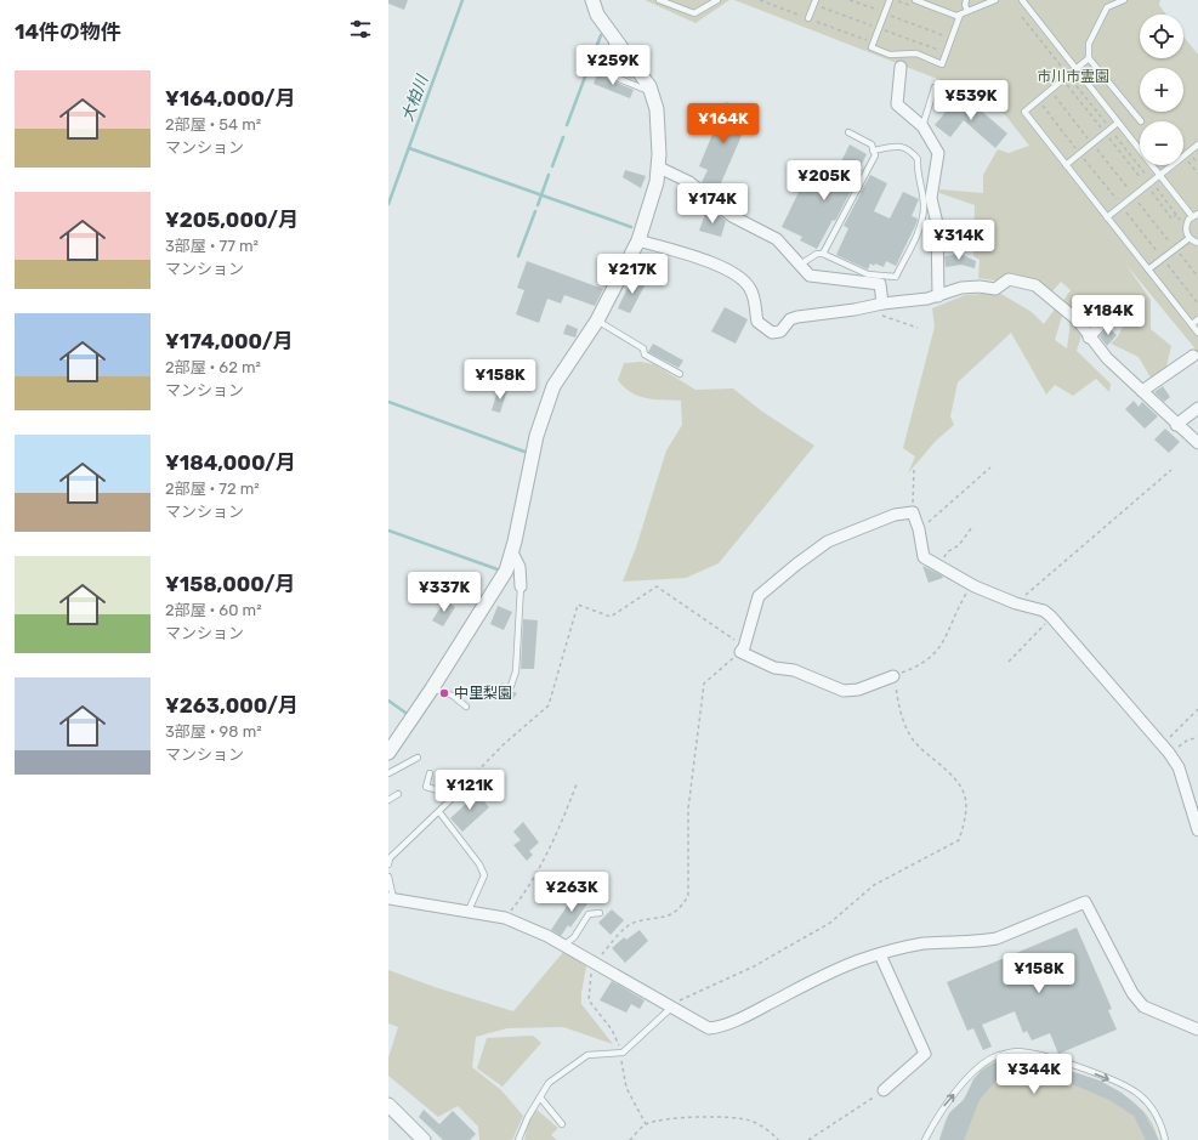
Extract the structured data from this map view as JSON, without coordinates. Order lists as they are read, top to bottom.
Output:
{
  "water": ["大柏川"],
  "parks": ["市川市霊園"],
  "places": ["中里梨園"],
  "page": {
    "heading": "14件の物件",
    "map_buttons": ["+", "−"],
    "price": [
      "¥259K",
      "¥539K",
      "¥164K",
      "¥205K",
      "¥174K",
      "¥314K",
      "¥217K",
      "¥184K",
      "¥158K",
      "¥337K",
      "¥121K",
      "¥263K",
      "¥158K",
      "¥344K"
    ],
    "list": [
      {
        "name": "¥164,000/月",
        "note": "2部屋 · 54 m² · マンション"
      },
      {
        "name": "¥205,000/月",
        "note": "3部屋 · 77 m² · マンション"
      },
      {
        "name": "¥174,000/月",
        "note": "2部屋 · 62 m² · マンション"
      },
      {
        "name": "¥184,000/月",
        "note": "2部屋 · 72 m² · マンション"
      },
      {
        "name": "¥158,000/月",
        "note": "2部屋 · 60 m² · マンション"
      },
      {
        "name": "¥263,000/月",
        "note": "3部屋 · 98 m² · マンション"
      }
    ]
  }
}
